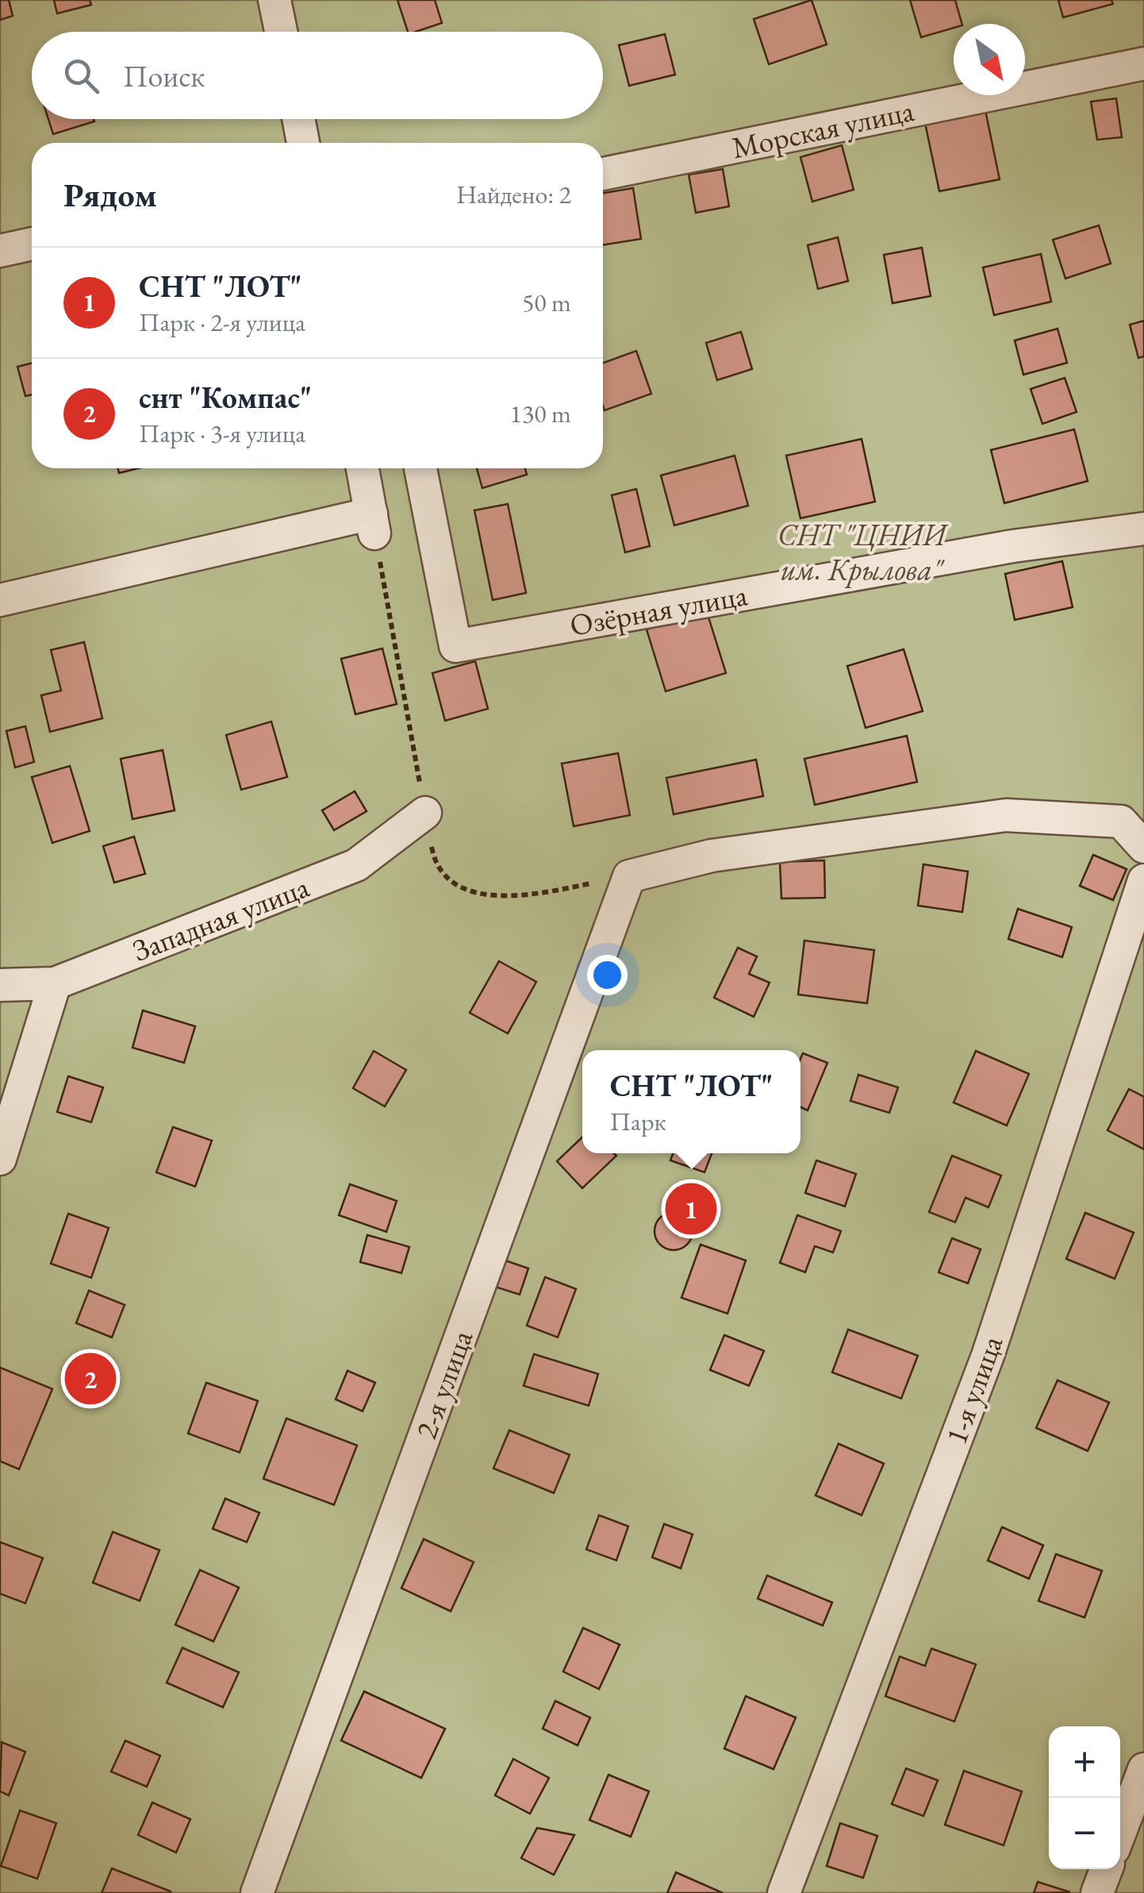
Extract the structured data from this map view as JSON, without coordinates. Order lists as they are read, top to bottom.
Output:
{
  "streets": {
    "street": [
      "Морская улица",
      "Озёрная улица",
      "Западная улица",
      "2-я улица",
      "1-я улица"
    ]
  },
  "parks": ["СНТ \"ЦНИИ им. Крылова\""],
  "north": "bottom right",
  "page": {
    "search": "Поиск",
    "heading": ["Рядом", "Найдено: 2"],
    "list": [
      {
        "mark": "1",
        "name": "СНТ \"ЛОТ\"",
        "note": "Парк · 2-я улица",
        "value": "50 m"
      },
      {
        "mark": "2",
        "name": "снт \"Компас\"",
        "note": "Парк · 3-я улица",
        "value": "130 m"
      }
    ],
    "popup": ["СНТ \"ЛОТ\"", "Парк"],
    "pins": ["1", "2"],
    "map_buttons": ["+", "−"]
  }
}
